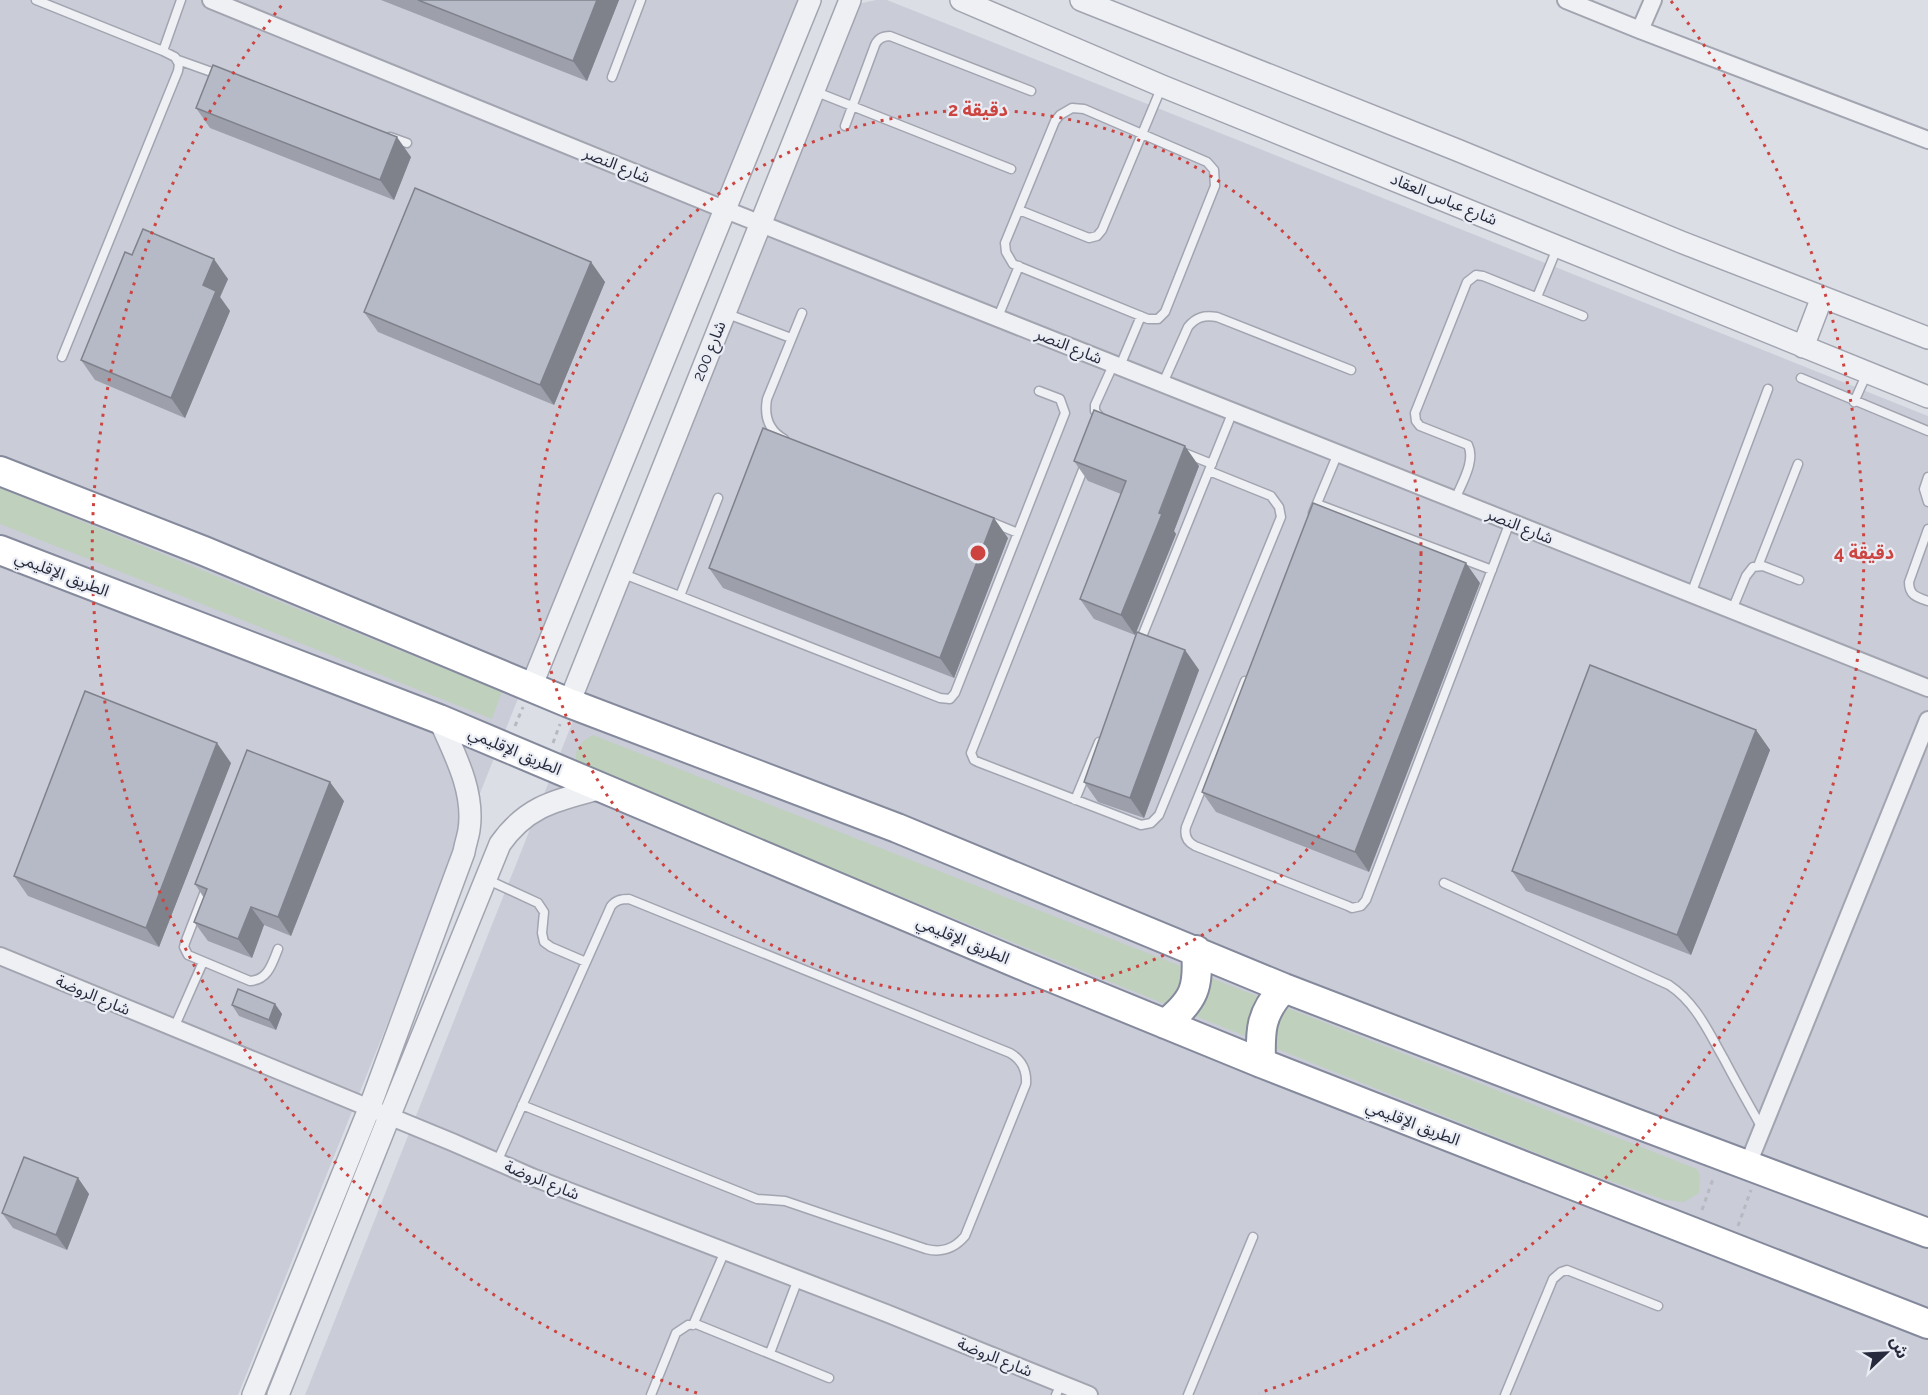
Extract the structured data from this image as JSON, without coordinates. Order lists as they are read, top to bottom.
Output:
{
  "streets": {
    "highway": ["الطريق الإقليمي"],
    "street": [
      "شارع النصر",
      "شارع عباس العقاد",
      "شارع 200",
      "شارع الروضة"
    ]
  },
  "crossings": [
    ["شارع النصر", "شارع 200"]
  ],
  "north": "top right",
  "rings": ["2 دقيقة", "4 دقيقة"]
}
